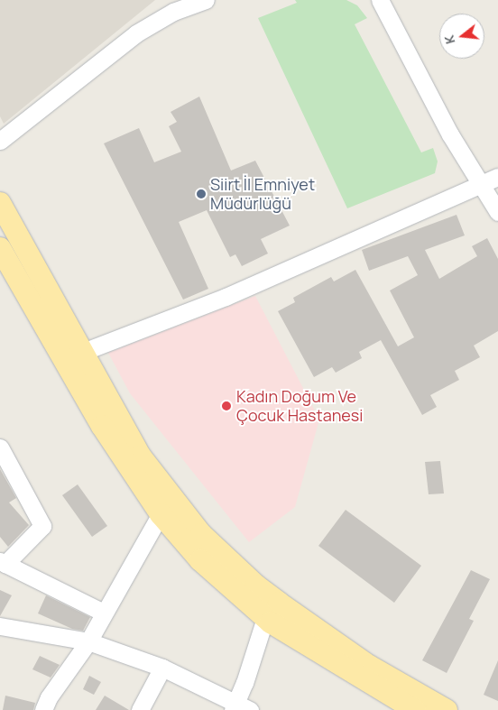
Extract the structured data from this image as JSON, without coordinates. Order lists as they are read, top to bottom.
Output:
{
  "places": ["Siirt İl Emniyet Müdürlüğü", "Kadın Doğum Ve Çocuk Hastanesi"],
  "north": "left"
}
